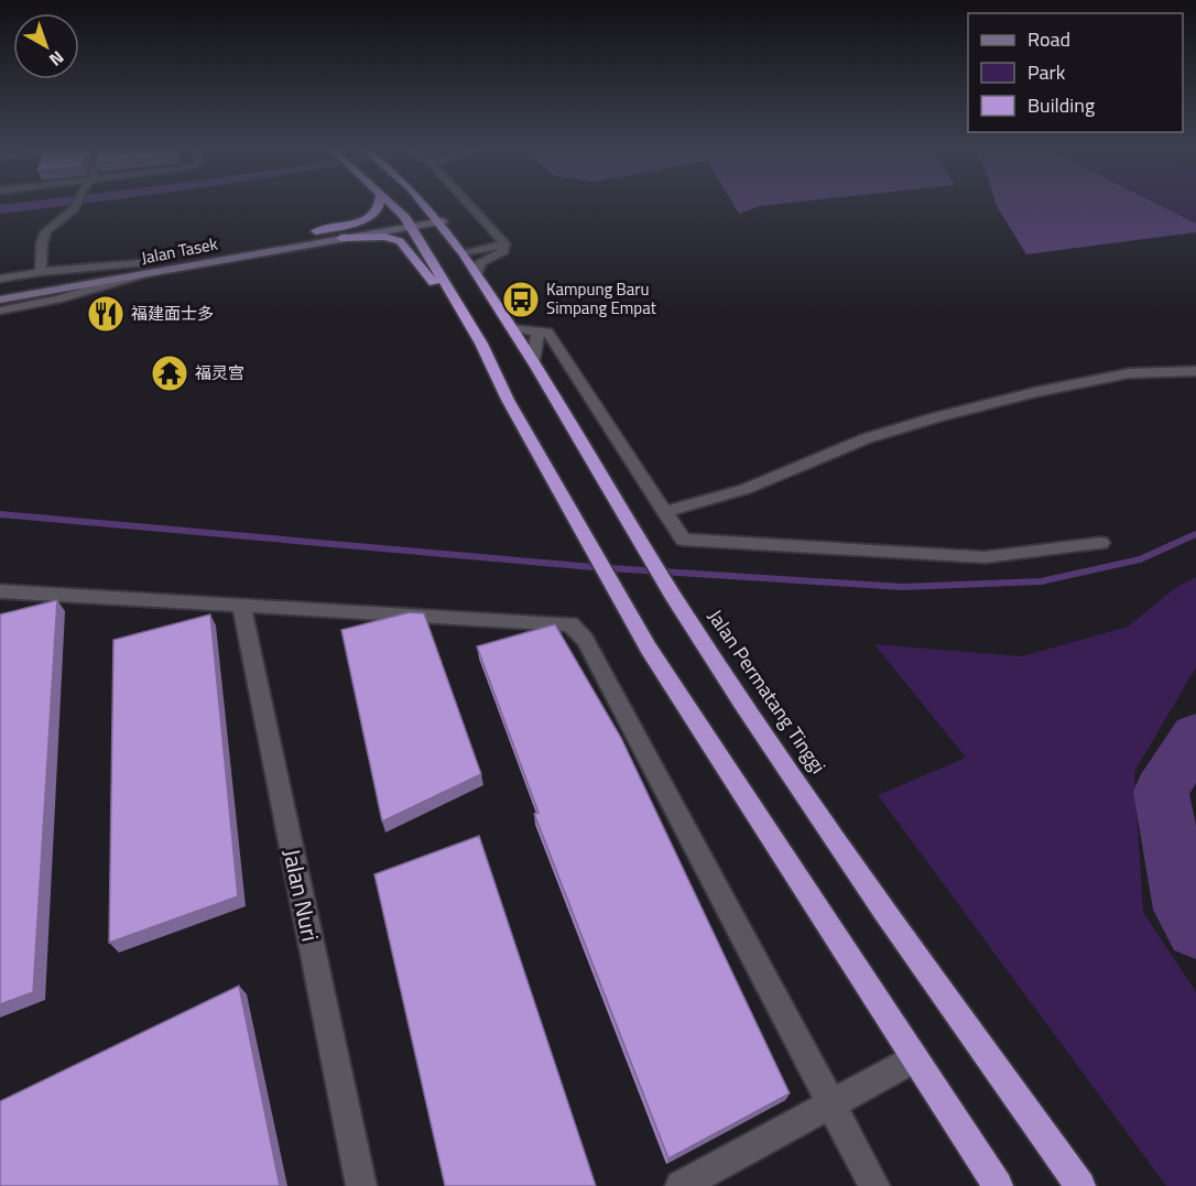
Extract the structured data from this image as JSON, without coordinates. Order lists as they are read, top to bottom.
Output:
{
  "streets": {
    "highway": ["Jalan Permatang Tinggi"],
    "main road": ["Jalan Tasek"],
    "street": ["Jalan Nuri"]
  },
  "crossings": [
    ["Jalan Tasek", "Jalan Permatang Tinggi"]
  ],
  "places": {
    "bus stop": ["Kampung Baru Simpang Empat"],
    "restaurant": ["福建面士多"],
    "temple": ["福灵宫"]
  },
  "legend": ["Road", "Park", "Building"],
  "north": "bottom right"
}
